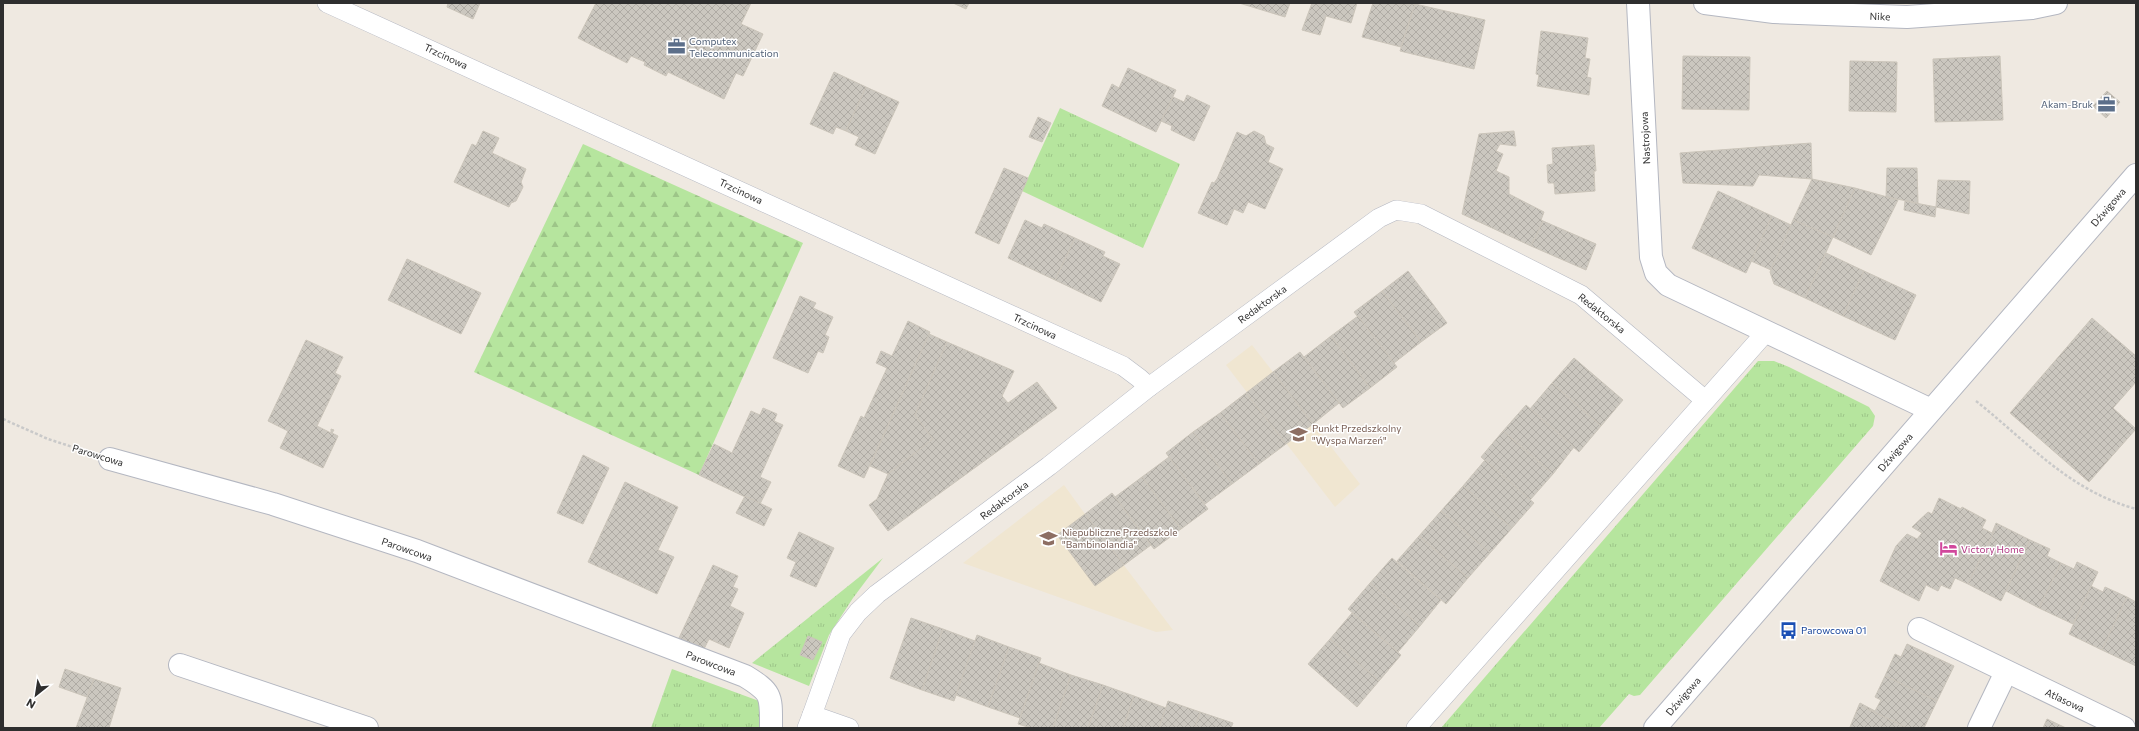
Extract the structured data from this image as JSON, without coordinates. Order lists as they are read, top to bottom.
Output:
{
  "streets": {
    "street": [
      "Nike",
      "Nastrojowa",
      "Dźwigowa",
      "Parowcowa",
      "Atlasowa"
    ],
    "lane": ["Trzcinowa", "Redaktorska"]
  },
  "crossings": [
    ["Trzcinowa", "Redaktorska"]
  ],
  "places": {
    "office": ["Computex Telecommunication", "Akam-Bruk"],
    "school or university": ["Punkt Przedszkolny \"Wyspa Marzeń\"", "Niepubliczne Przedszkole \"Bambinolandia\""],
    "hotel": ["Victory Home"],
    "bus stop": ["Parowcowa 01"]
  },
  "north": "bottom left"
}
